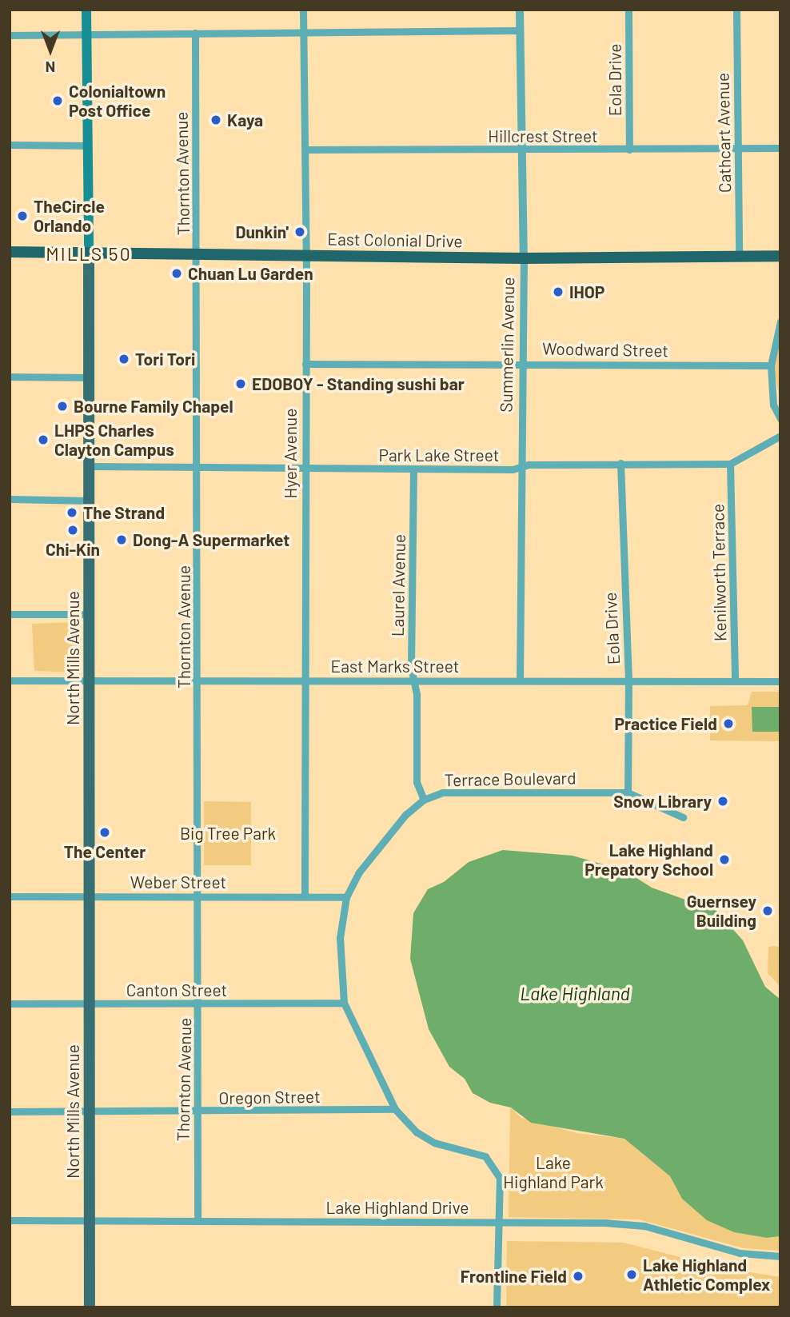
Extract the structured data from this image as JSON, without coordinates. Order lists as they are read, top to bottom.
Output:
{
  "streets": {
    "highway": ["East Colonial Drive"],
    "main road": ["North Mills Avenue"],
    "street": [
      "Eola Drive",
      "Cathcart Avenue",
      "Hillcrest Street",
      "Thornton Avenue",
      "Summerlin Avenue",
      "Woodward Street",
      "Hyer Avenue",
      "Park Lake Street",
      "Kenilworth Terrace",
      "Laurel Avenue",
      "East Marks Street",
      "Terrace Boulevard",
      "Weber Street",
      "Canton Street",
      "Oregon Street",
      "Lake Highland Drive"
    ]
  },
  "crossings": [
    ["Eola Drive", "Hillcrest Street"],
    ["Eola Drive", "Park Lake Street"],
    ["Eola Drive", "East Marks Street"],
    ["Eola Drive", "Terrace Boulevard"],
    ["Cathcart Avenue", "Hillcrest Street"],
    ["Cathcart Avenue", "East Colonial Drive"],
    ["Hillcrest Street", "Summerlin Avenue"],
    ["Hillcrest Street", "Hyer Avenue"],
    ["Thornton Avenue", "East Colonial Drive"],
    ["Thornton Avenue", "Park Lake Street"],
    ["Thornton Avenue", "East Marks Street"],
    ["Thornton Avenue", "Weber Street"],
    ["Thornton Avenue", "Canton Street"],
    ["Thornton Avenue", "Oregon Street"],
    ["Thornton Avenue", "Lake Highland Drive"],
    ["East Colonial Drive", "Summerlin Avenue"],
    ["East Colonial Drive", "Hyer Avenue"],
    ["East Colonial Drive", "North Mills Avenue"],
    ["Summerlin Avenue", "Woodward Street"],
    ["Summerlin Avenue", "Park Lake Street"],
    ["Summerlin Avenue", "East Marks Street"],
    ["Woodward Street", "Hyer Avenue"],
    ["Hyer Avenue", "Park Lake Street"],
    ["Hyer Avenue", "East Marks Street"],
    ["Hyer Avenue", "Weber Street"],
    ["Park Lake Street", "Kenilworth Terrace"],
    ["Park Lake Street", "Laurel Avenue"],
    ["Park Lake Street", "North Mills Avenue"],
    ["Kenilworth Terrace", "East Marks Street"],
    ["Laurel Avenue", "East Marks Street"],
    ["Laurel Avenue", "Terrace Boulevard"],
    ["North Mills Avenue", "East Marks Street"],
    ["North Mills Avenue", "Weber Street"],
    ["North Mills Avenue", "Canton Street"],
    ["North Mills Avenue", "Oregon Street"],
    ["North Mills Avenue", "Lake Highland Drive"],
    ["Terrace Boulevard", "Weber Street"],
    ["Terrace Boulevard", "Canton Street"],
    ["Terrace Boulevard", "Oregon Street"],
    ["Terrace Boulevard", "Lake Highland Drive"]
  ],
  "districts": ["MILLS 50"],
  "water": ["Lake Highland"],
  "parks": ["Big Tree Park", "Lake Highland Park"],
  "places": [
    "Colonialtown Post Office",
    "Kaya",
    "TheCircle Orlando",
    "Dunkin'",
    "Chuan Lu Garden",
    "IHOP",
    "Tori Tori",
    "EDOBOY - Standing sushi bar",
    "Bourne Family Chapel",
    "LHPS Charles Clayton Campus",
    "The Strand",
    "Chi-Kin",
    "Dong-A Supermarket",
    "Practice Field",
    "Snow Library",
    "The Center",
    "Lake Highland Prepatory School",
    "Guernsey Building",
    "Lake Highland Athletic Complex",
    "Frontline Field"
  ],
  "north": "bottom"
}
